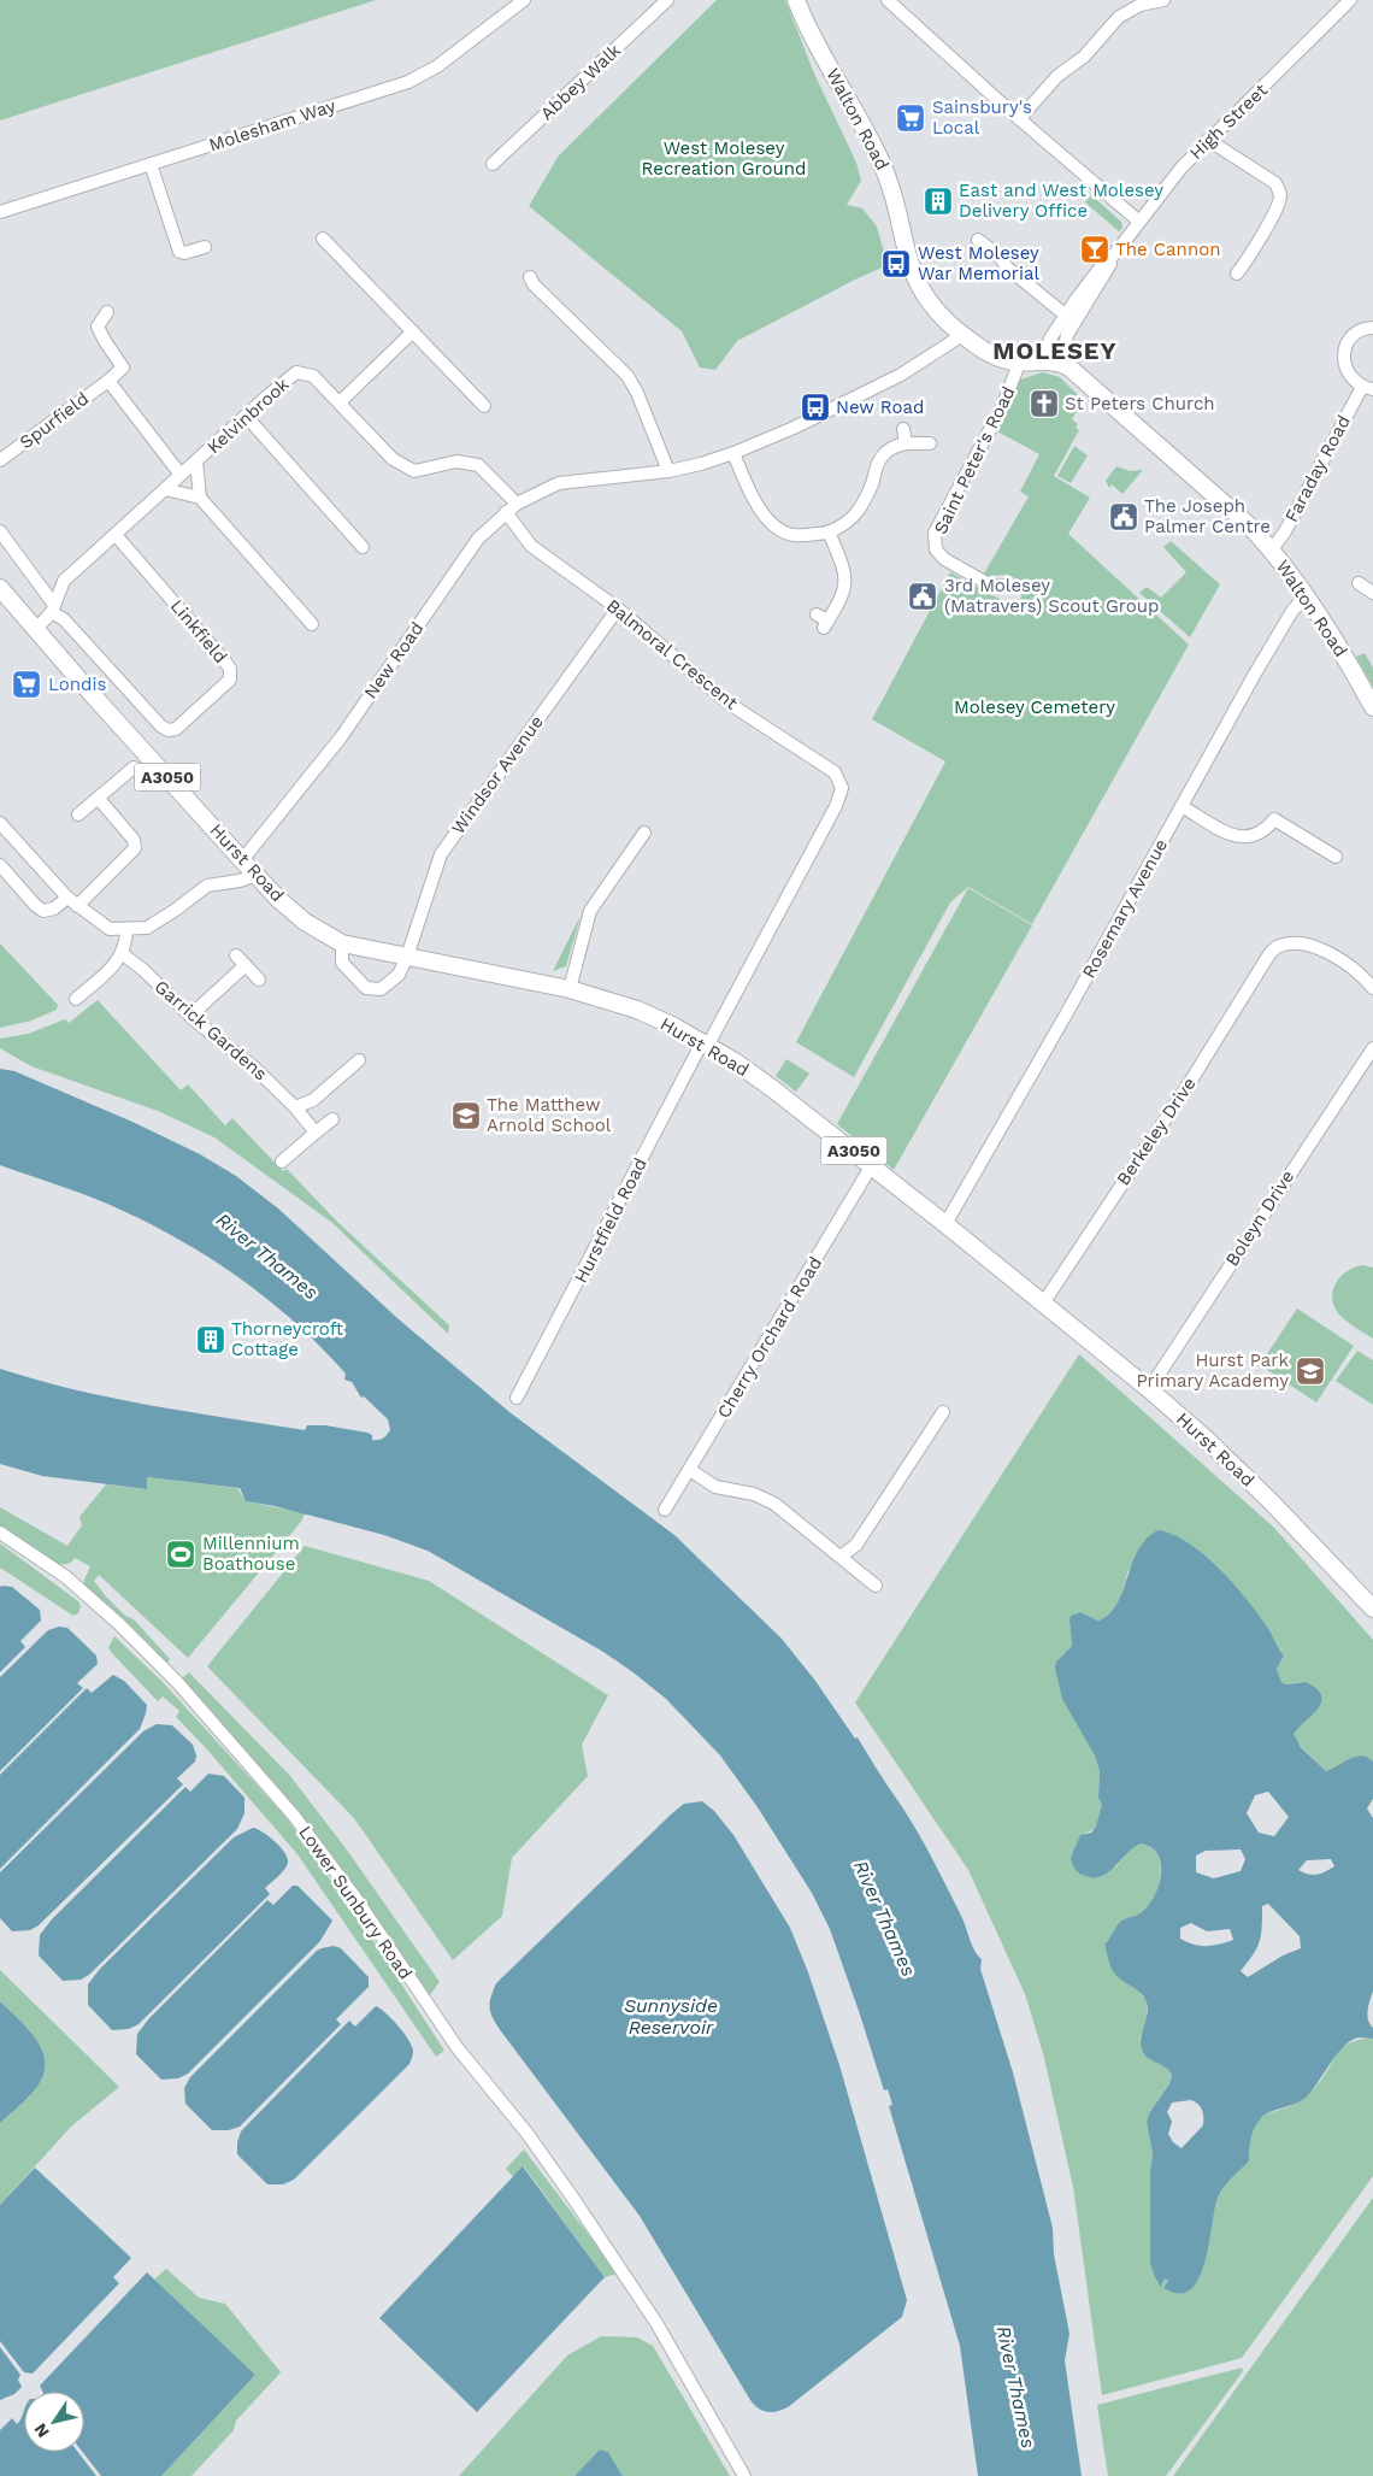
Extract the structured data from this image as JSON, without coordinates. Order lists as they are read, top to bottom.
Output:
{
  "streets": {
    "main road": ["Walton Road", "A3050", "Hurst Road"],
    "street": [
      "Abbey Walk",
      "High Street",
      "Molesham Way",
      "Kelvinbrook",
      "Spurfield",
      "Saint Peter's Road",
      "Faraday Road",
      "Linkfield",
      "Balmoral Crescent",
      "New Road",
      "Windsor Avenue",
      "Rosemary Avenue",
      "Garrick Gardens",
      "Berkeley Drive",
      "Boleyn Drive",
      "Hurstfield Road",
      "Cherry Orchard Road",
      "Lower Sunbury Road"
    ]
  },
  "crossings": [
    ["Walton Road", "High Street"],
    ["Walton Road", "Saint Peter's Road"],
    ["Walton Road", "Faraday Road"],
    ["Walton Road", "New Road"],
    ["Walton Road", "Rosemary Avenue"],
    ["Kelvinbrook", "Spurfield"],
    ["Kelvinbrook", "Linkfield"],
    ["Kelvinbrook", "New Road"],
    ["Kelvinbrook", "Hurst Road"],
    ["Balmoral Crescent", "New Road"],
    ["Balmoral Crescent", "Windsor Avenue"],
    ["Balmoral Crescent", "Hurst Road"],
    ["Balmoral Crescent", "Hurstfield Road"],
    ["New Road", "Hurst Road"],
    ["Windsor Avenue", "Hurst Road"],
    ["Hurst Road", "Rosemary Avenue"],
    ["Hurst Road", "Berkeley Drive"],
    ["Hurst Road", "Boleyn Drive"],
    ["Hurst Road", "Hurstfield Road"],
    ["Hurst Road", "Cherry Orchard Road"]
  ],
  "districts": ["MOLESEY"],
  "water": ["River Thames", "Sunnyside Reservoir"],
  "parks": ["West Molesey Recreation Ground", "Molesey Cemetery"],
  "places": {
    "supermarket": ["Sainsbury's Local", "Londis"],
    "building": ["East and West Molesey Delivery Office", "Thorneycroft Cottage"],
    "bar": ["The Cannon"],
    "bus stop": ["West Molesey War Memorial", "New Road"],
    "church": ["St Peters Church"],
    "public building": ["The Joseph Palmer Centre", "3rd Molesey (Matravers) Scout Group"],
    "school or university": ["The Matthew Arnold School", "Hurst Park Primary Academy"],
    "sports": ["Millennium Boathouse"]
  },
  "north": "bottom left"
}
